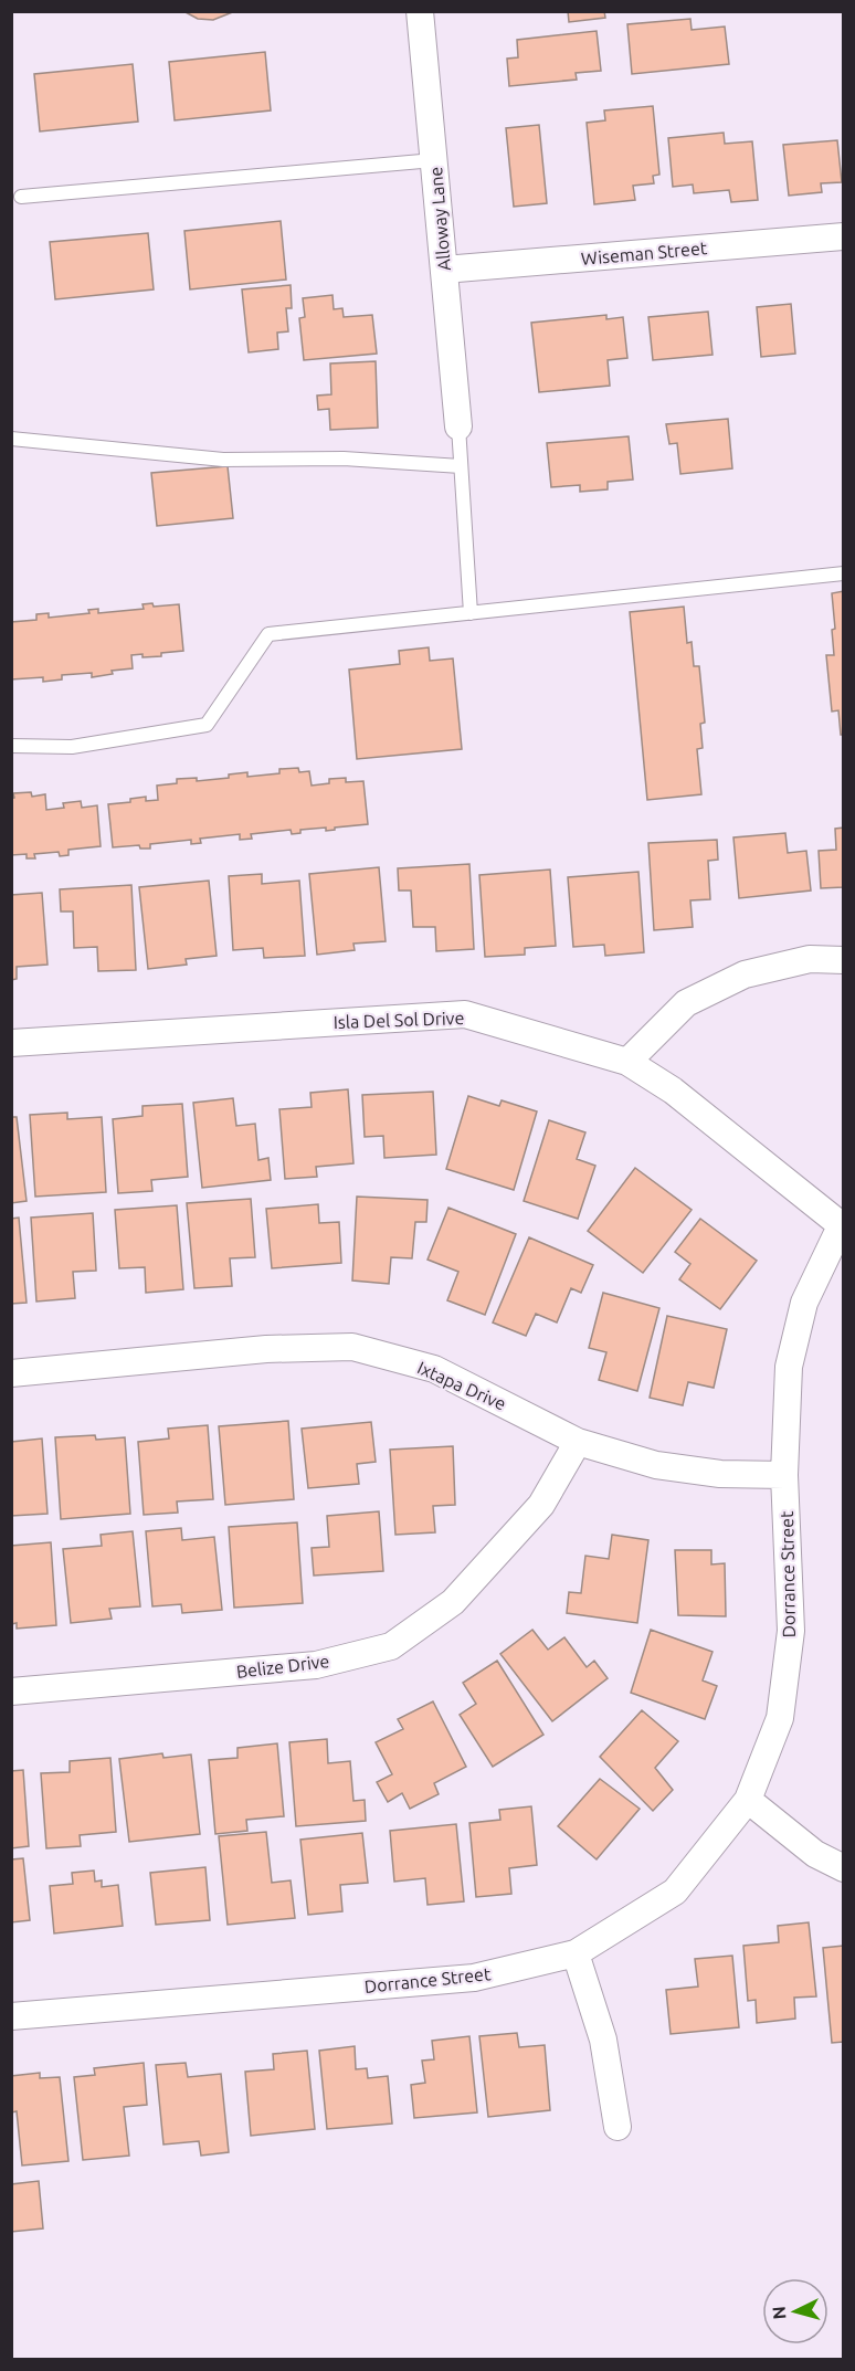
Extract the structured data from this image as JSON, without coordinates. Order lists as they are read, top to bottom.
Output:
{
  "streets": {
    "street": [
      "Alloway Lane",
      "Wiseman Street",
      "Isla Del Sol Drive",
      "Ixtapa Drive",
      "Dorrance Street",
      "Belize Drive"
    ]
  },
  "crossings": [
    ["Alloway Lane", "Wiseman Street"],
    ["Isla Del Sol Drive", "Dorrance Street"],
    ["Ixtapa Drive", "Dorrance Street"],
    ["Ixtapa Drive", "Belize Drive"]
  ],
  "north": "left"
}
